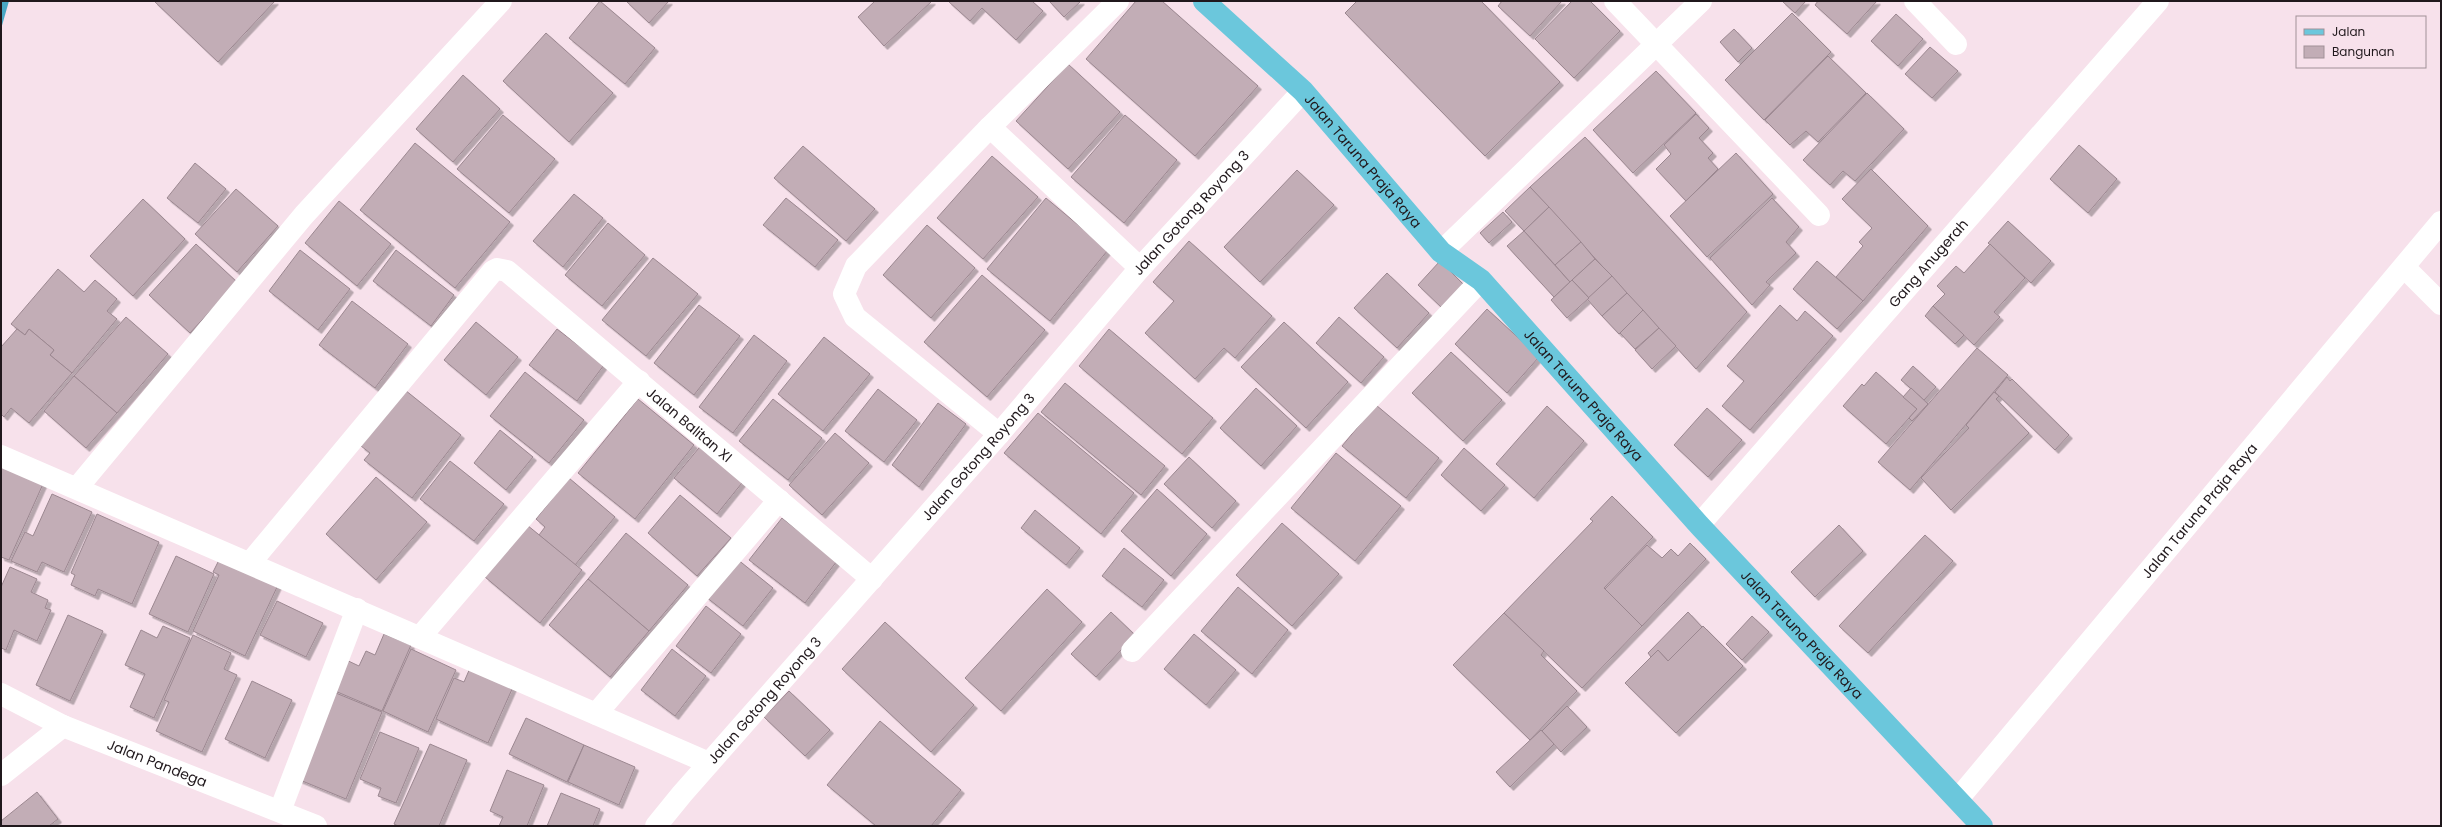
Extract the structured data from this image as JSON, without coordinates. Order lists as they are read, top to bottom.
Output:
{
  "streets": {
    "main road": ["Jalan Taruna Praja Raya"],
    "street": [
      "Jalan Gotong Royong 3",
      "Gang Anugerah",
      "Jalan Balitan XI",
      "Jalan Pandega"
    ]
  },
  "crossings": [
    ["Jalan Taruna Praja Raya", "Jalan Gotong Royong 3"],
    ["Jalan Taruna Praja Raya", "Gang Anugerah"],
    ["Jalan Gotong Royong 3", "Jalan Balitan XI"]
  ],
  "legend": ["Jalan", "Bangunan"]
}
